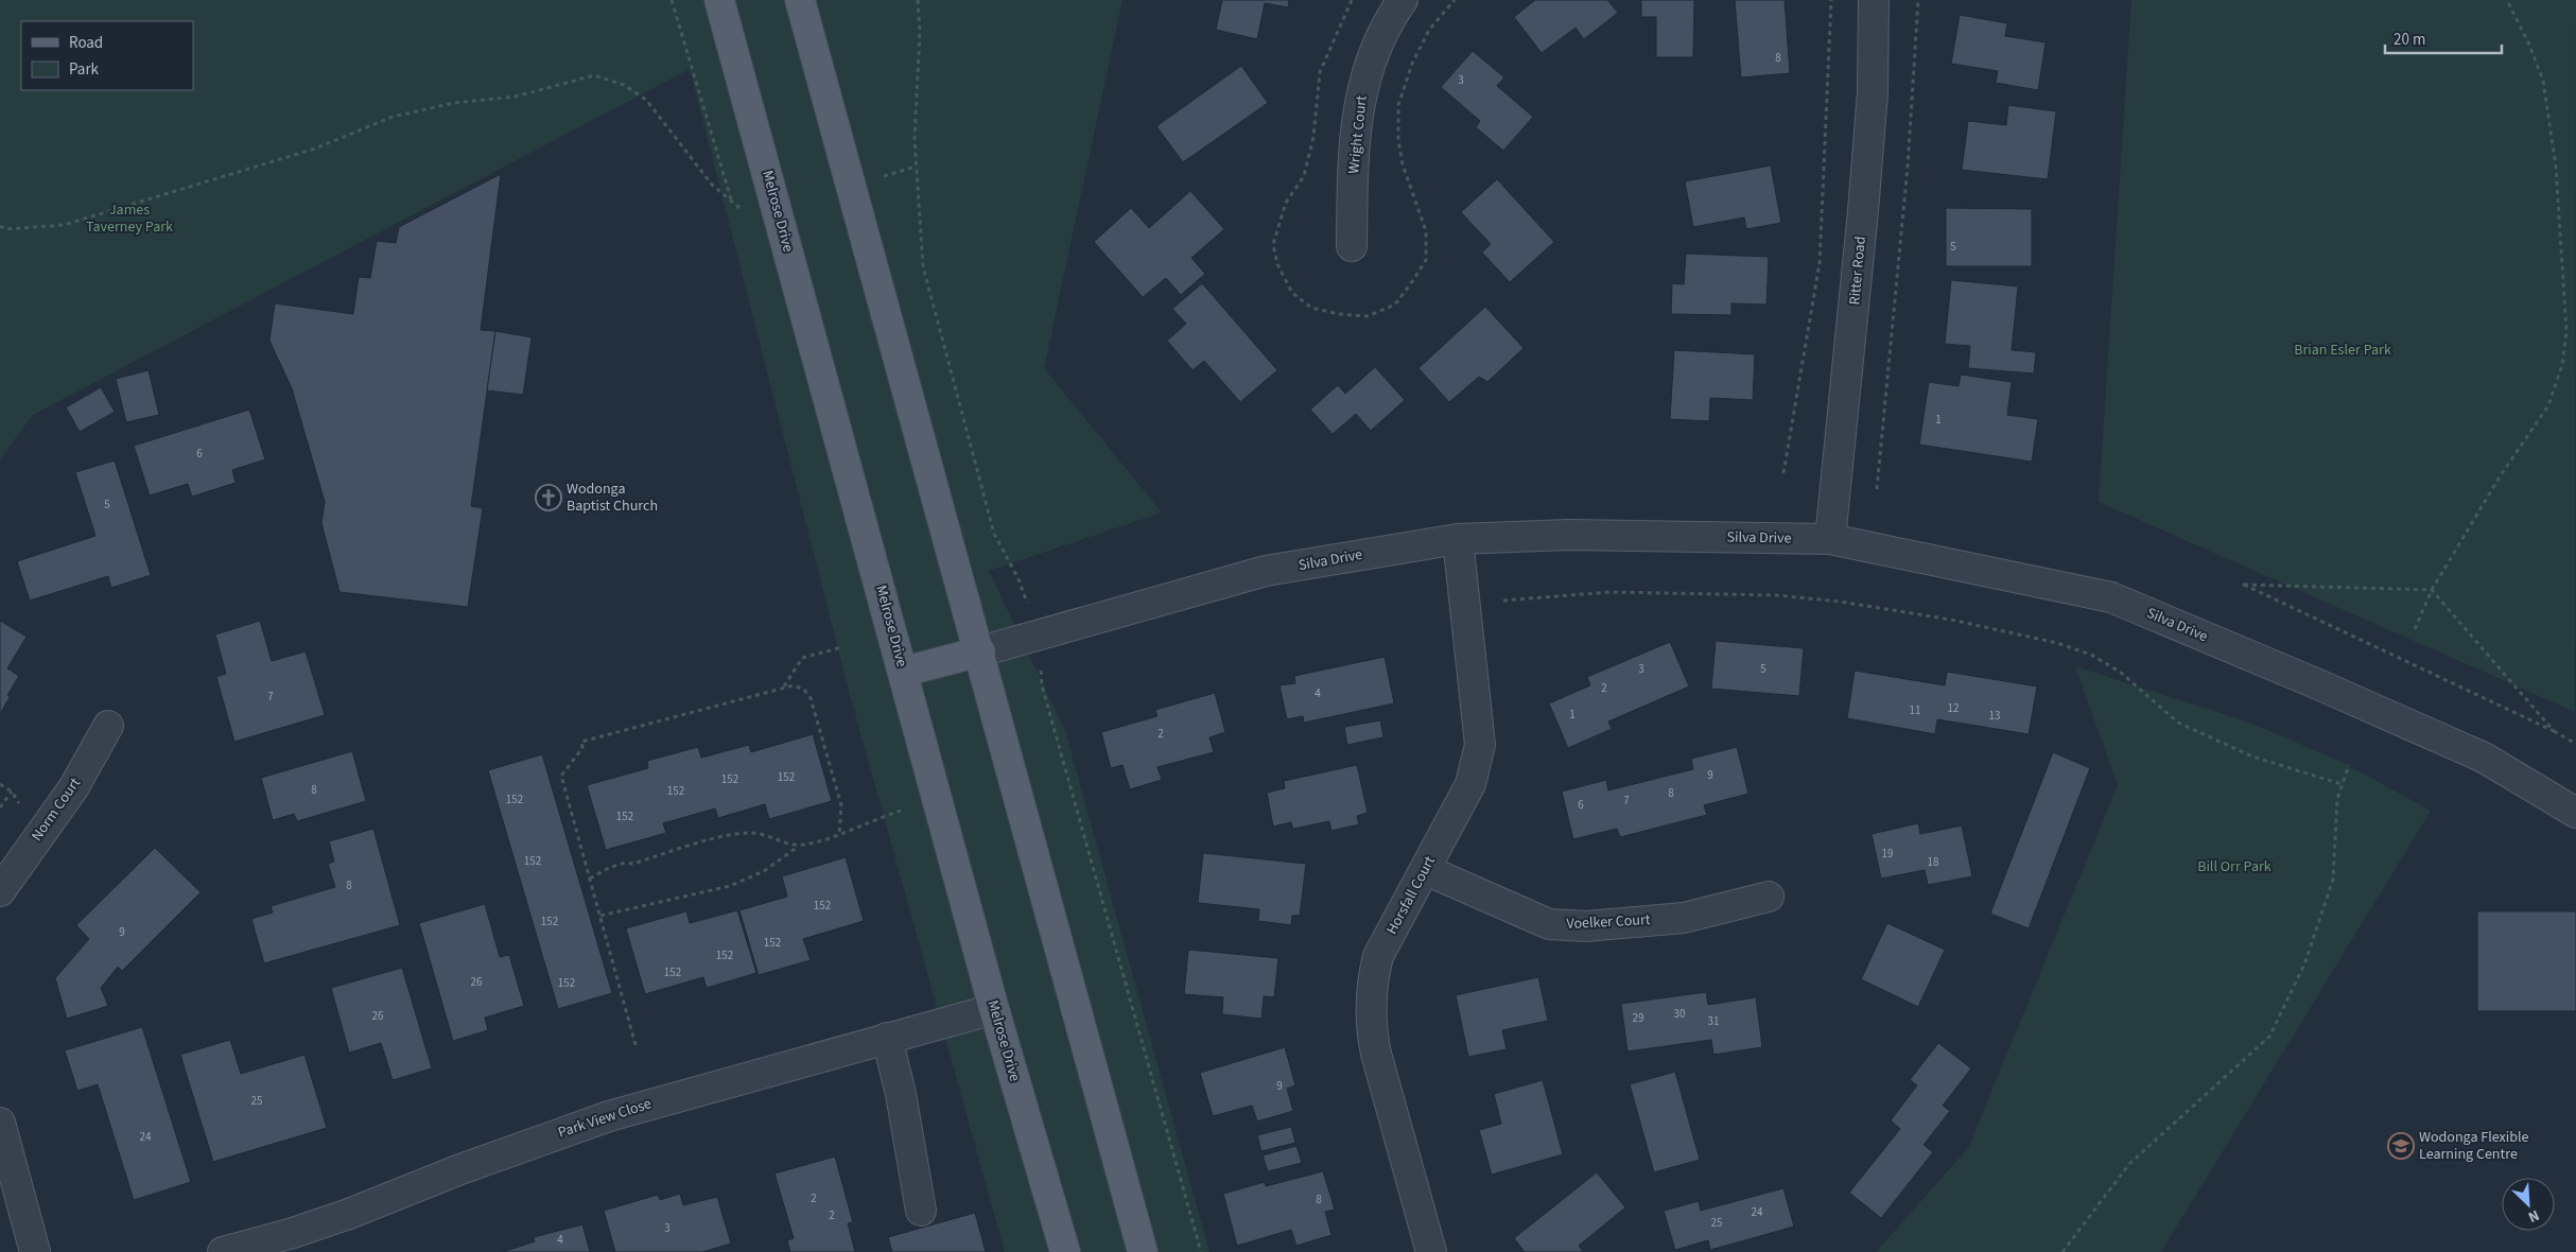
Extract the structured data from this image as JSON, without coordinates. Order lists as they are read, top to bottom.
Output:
{
  "streets": {
    "main road": ["Melrose Drive", "Silva Drive"],
    "street": [
      "Wright Court",
      "Ritter Road",
      "Norm Court",
      "Horsfall Court",
      "Voelker Court",
      "Park View Close"
    ]
  },
  "crossings": [
    ["Melrose Drive", "Silva Drive"],
    ["Melrose Drive", "Park View Close"],
    ["Ritter Road", "Silva Drive"],
    ["Silva Drive", "Horsfall Court"],
    ["Horsfall Court", "Voelker Court"]
  ],
  "parks": ["James Taverney Park", "Brian Esler Park", "Bill Orr Park"],
  "places": {
    "church": ["Wodonga Baptist Church"],
    "school or university": ["Wodonga Flexible Learning Centre"]
  },
  "house_numbers": [
    "8",
    "3",
    "5",
    "1",
    "6",
    "5",
    "3",
    "5",
    "2",
    "4",
    "7",
    "12",
    "11",
    "1",
    "13",
    "2",
    "9",
    "152",
    "152",
    "8",
    "152",
    "8",
    "152",
    "7",
    "6",
    "152",
    "19",
    "152",
    "18",
    "8",
    "152",
    "152",
    "9",
    "152",
    "152",
    "152",
    "26",
    "152",
    "30",
    "26",
    "29",
    "31",
    "9",
    "25",
    "24",
    "2",
    "8",
    "24",
    "2",
    "25",
    "3",
    "4"
  ],
  "legend": ["Road", "Park"],
  "scale_bar": "20 m",
  "north": "bottom right"
}
